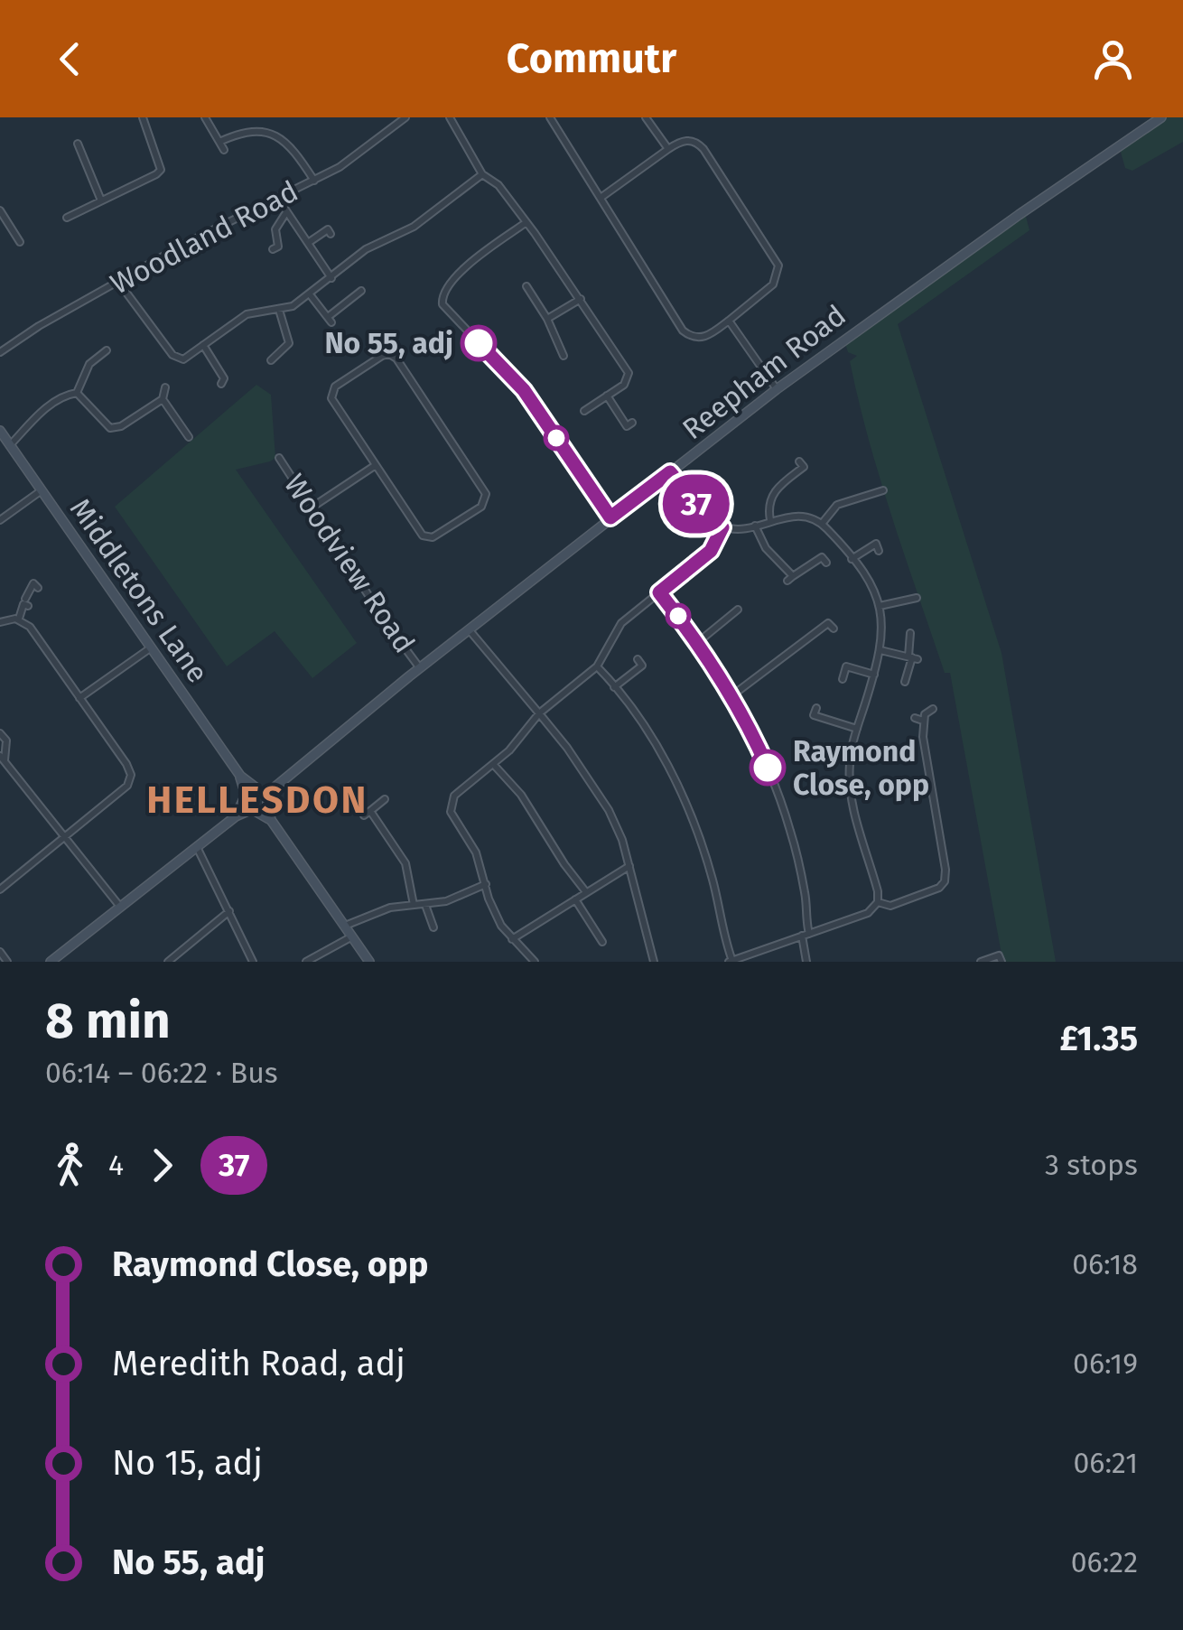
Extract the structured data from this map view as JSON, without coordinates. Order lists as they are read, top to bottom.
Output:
{
  "streets": {
    "street": [
      "Woodland Road",
      "Reepham Road",
      "Woodview Road",
      "Middletons Lane"
    ]
  },
  "crossings": [
    ["Reepham Road", "Woodview Road"],
    ["Reepham Road", "Middletons Lane"]
  ],
  "districts": ["HELLESDON"],
  "places": ["No 55, adj", "Raymond Close, opp"],
  "lines": ["bus line 37"],
  "page": {
    "header": "Commutr",
    "on_map": "37",
    "heading": ["8 min", "06:14 – 06:22 · Bus", "£1.35"],
    "legs": ["4", "37", "3 stops"],
    "list": [
      {
        "name": "Raymond Close, opp",
        "value": "06:18"
      },
      {
        "name": "Meredith Road, adj",
        "value": "06:19"
      },
      {
        "name": "No 15, adj",
        "value": "06:21"
      },
      {
        "name": "No 55, adj",
        "value": "06:22"
      }
    ]
  }
}
